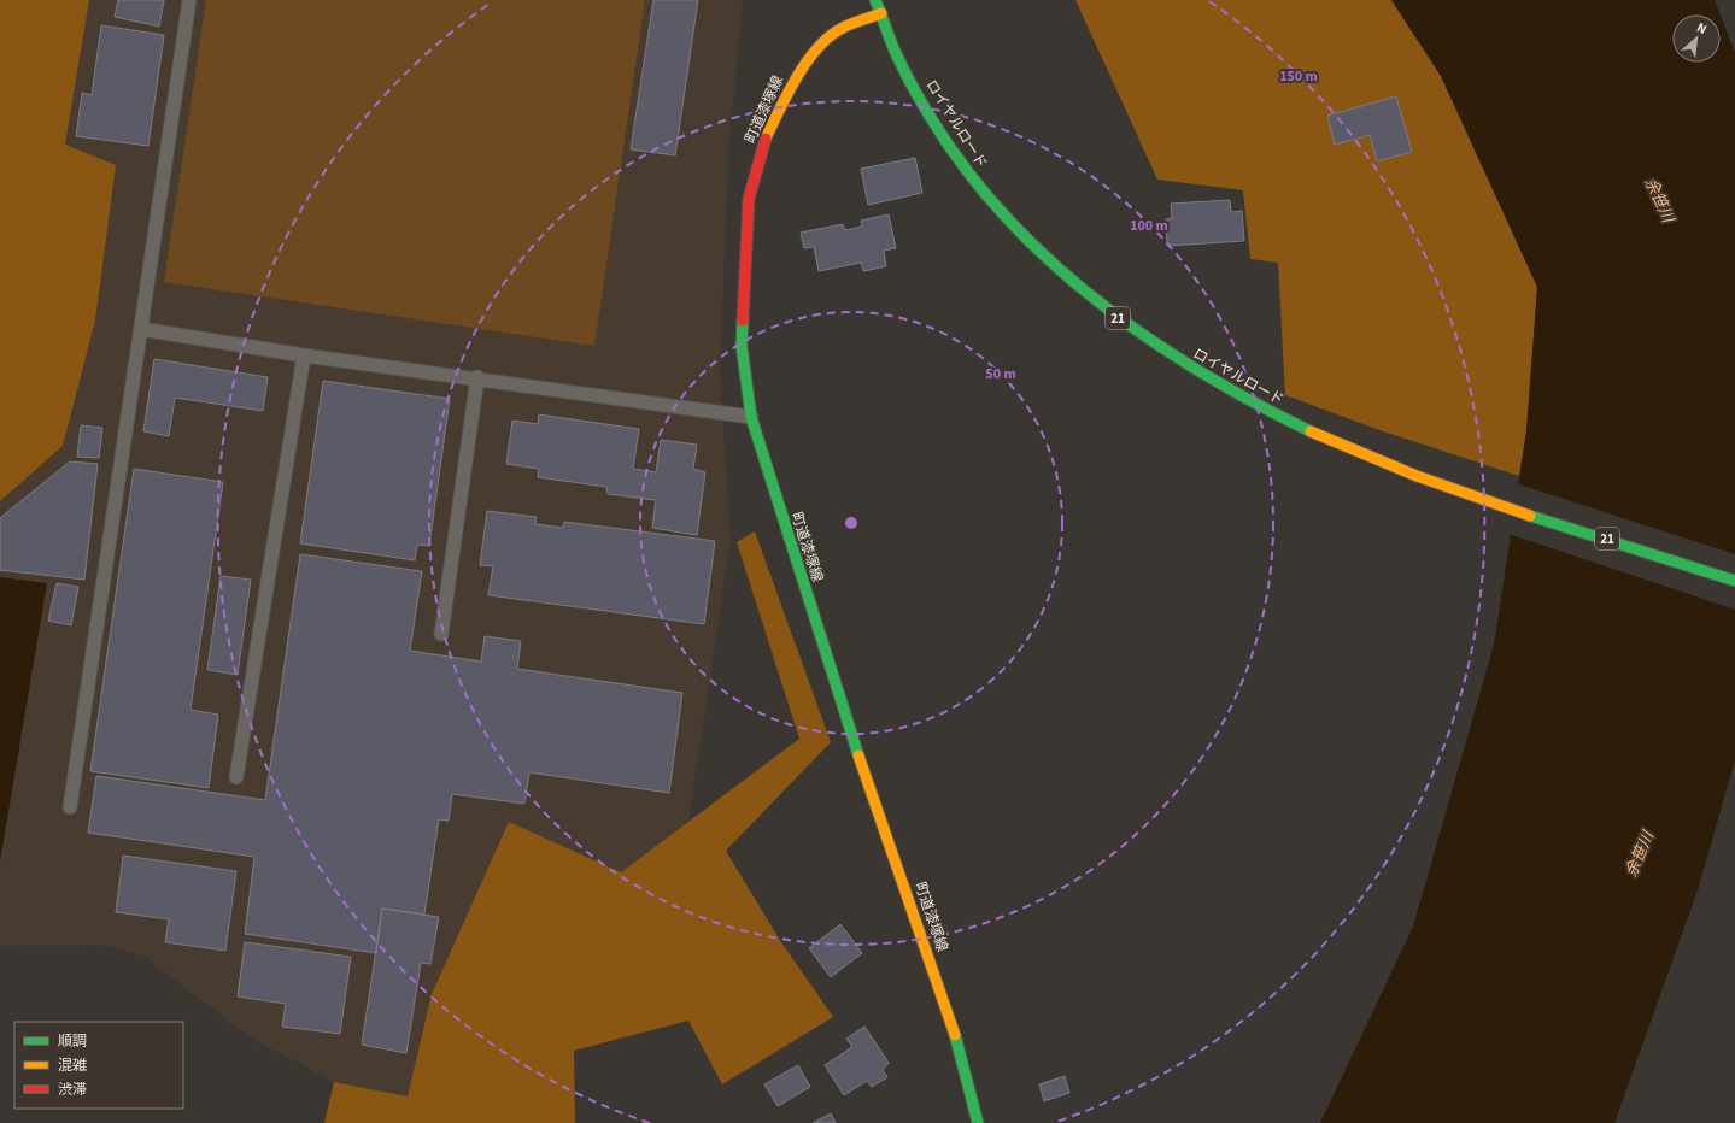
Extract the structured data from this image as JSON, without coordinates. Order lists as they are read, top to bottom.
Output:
{
  "streets": {
    "street": ["町道漆塚線", "ロイヤルロード", "21"]
  },
  "crossings": [
    ["町道漆塚線", "ロイヤルロード"]
  ],
  "water": ["余笹川"],
  "legend": ["順調", "混雑", "渋滞"],
  "north": "top right",
  "rings": ["150 m", "100 m", "50 m"]
}
